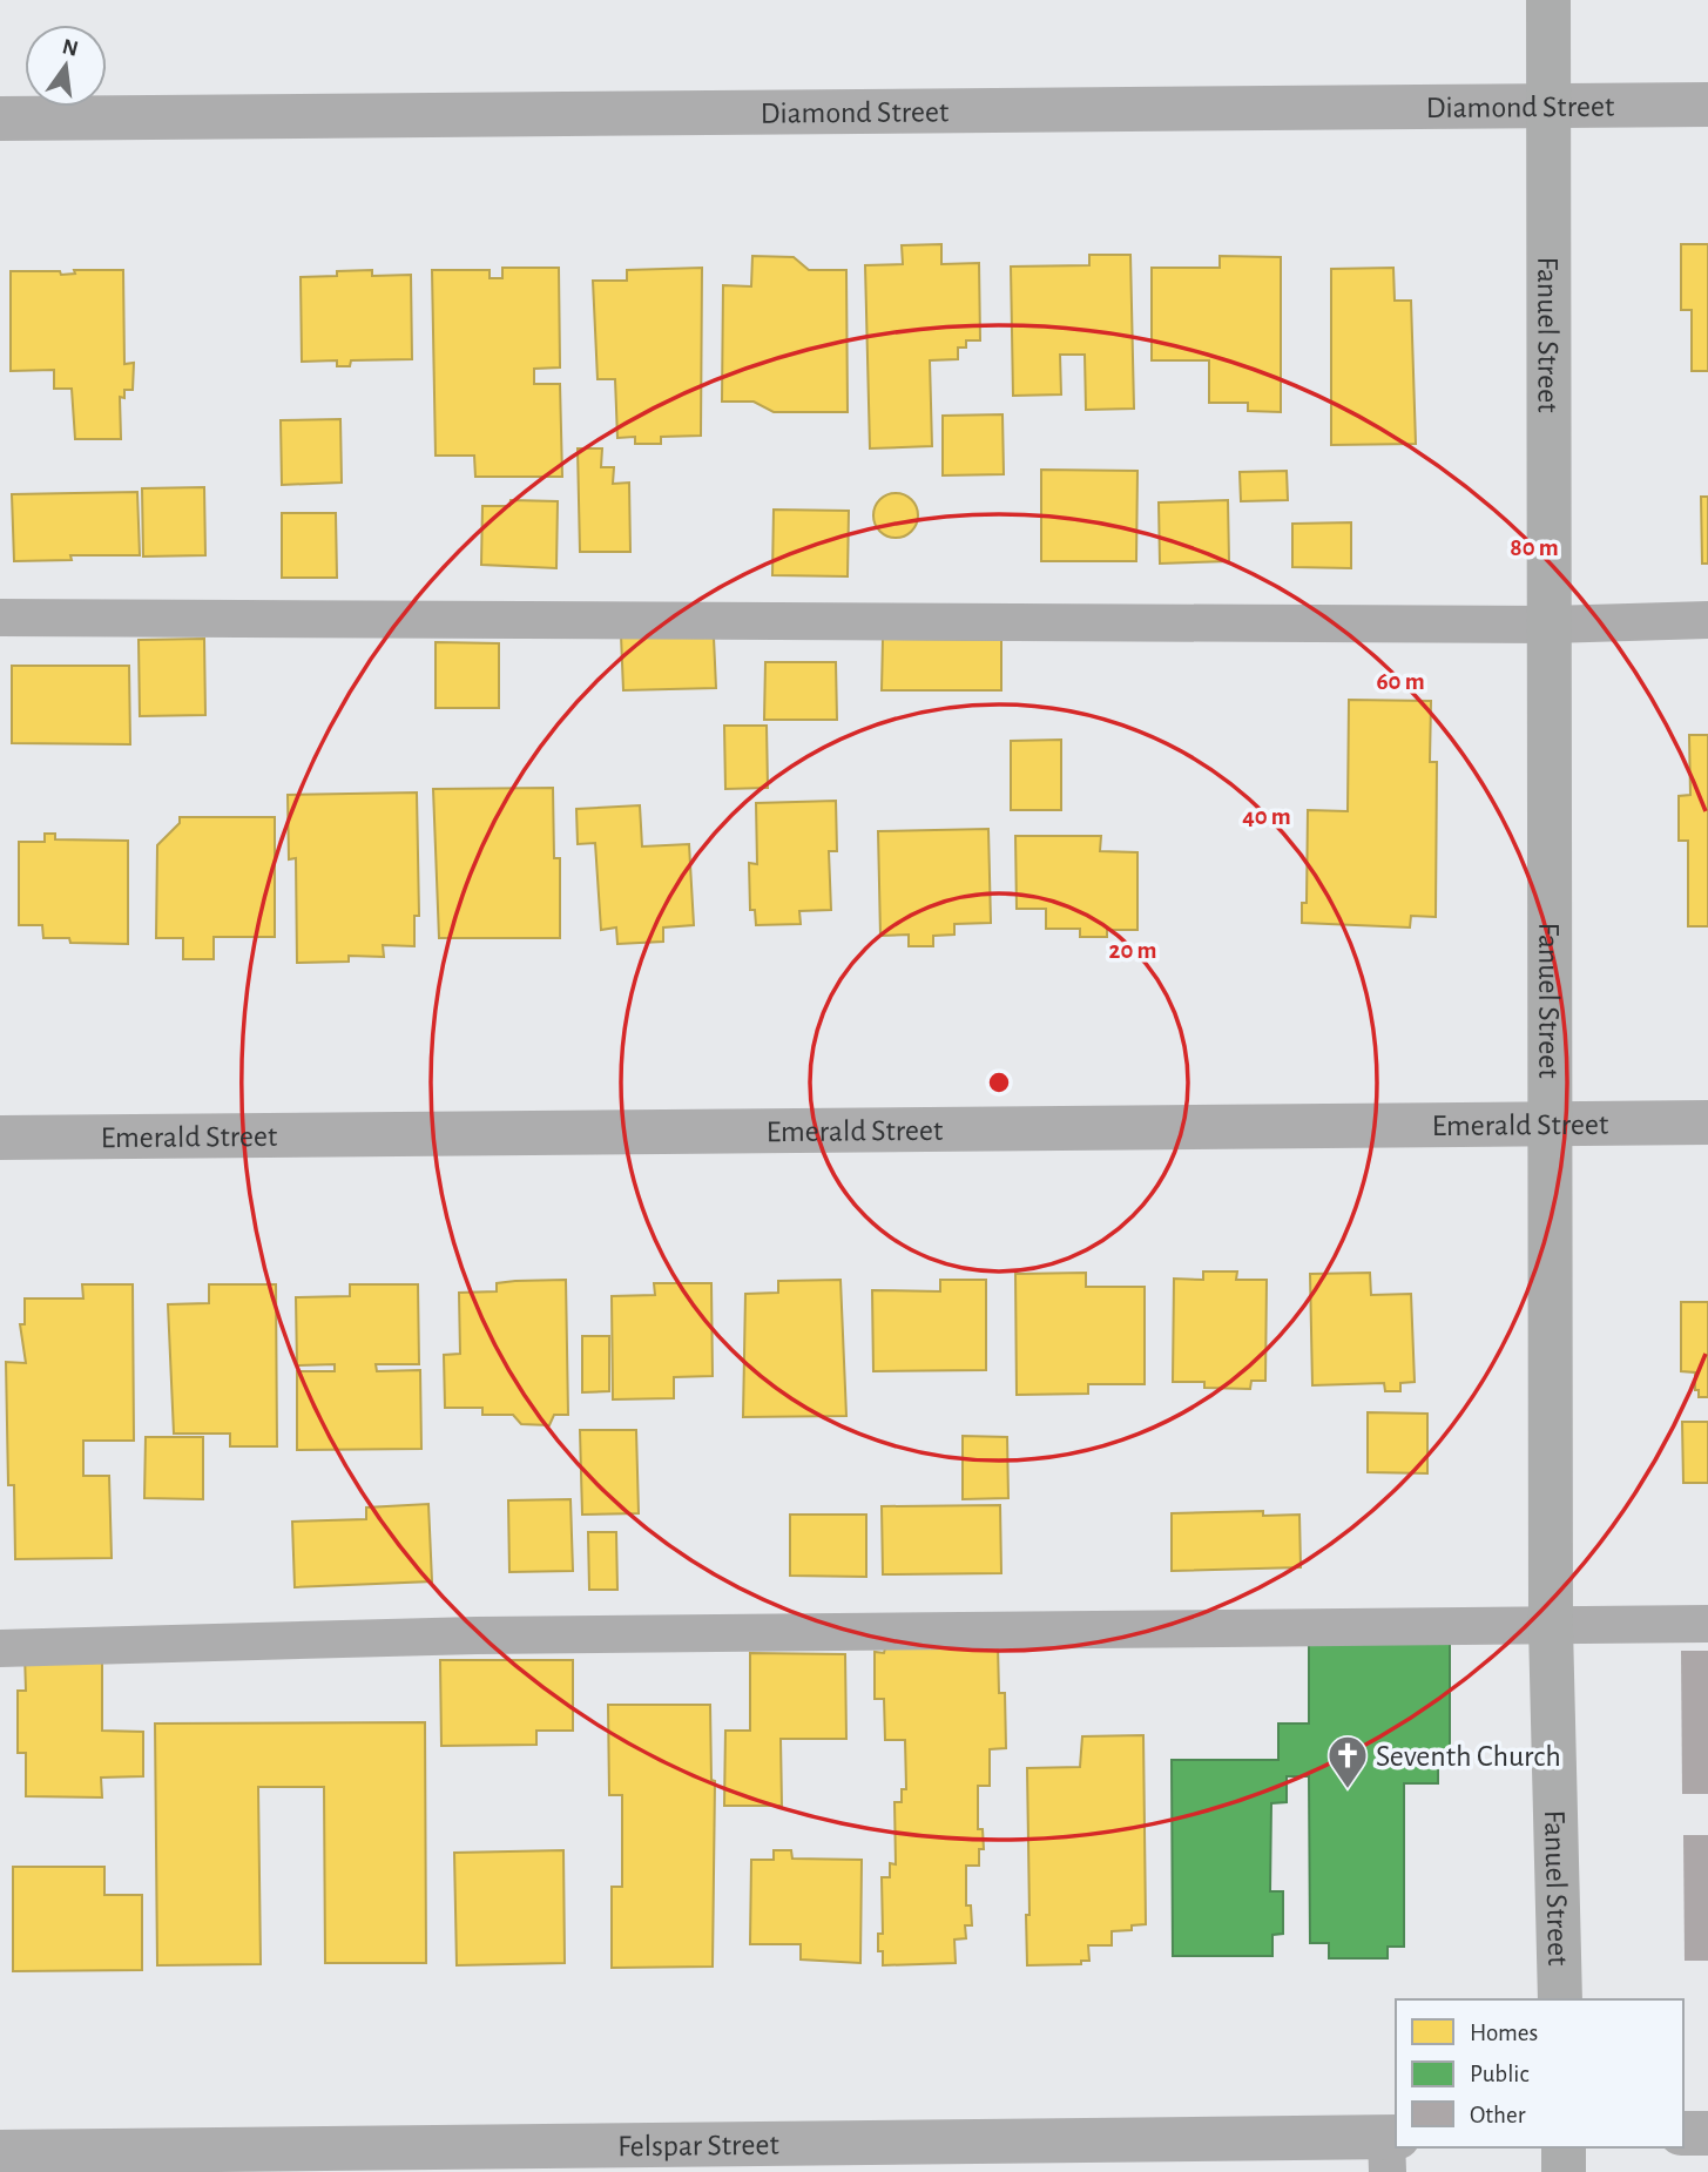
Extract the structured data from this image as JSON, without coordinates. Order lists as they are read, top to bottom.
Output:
{
  "streets": {
    "street": [
      "Diamond Street",
      "Fanuel Street",
      "Emerald Street",
      "Felspar Street"
    ]
  },
  "crossings": [
    ["Diamond Street", "Fanuel Street"],
    ["Fanuel Street", "Emerald Street"]
  ],
  "places": {
    "church": ["Seventh Church"]
  },
  "legend": ["Homes", "Public", "Other"],
  "north": "top",
  "rings": [
    "80 m",
    "60 m",
    "40 m",
    "20 m"
  ]
}
